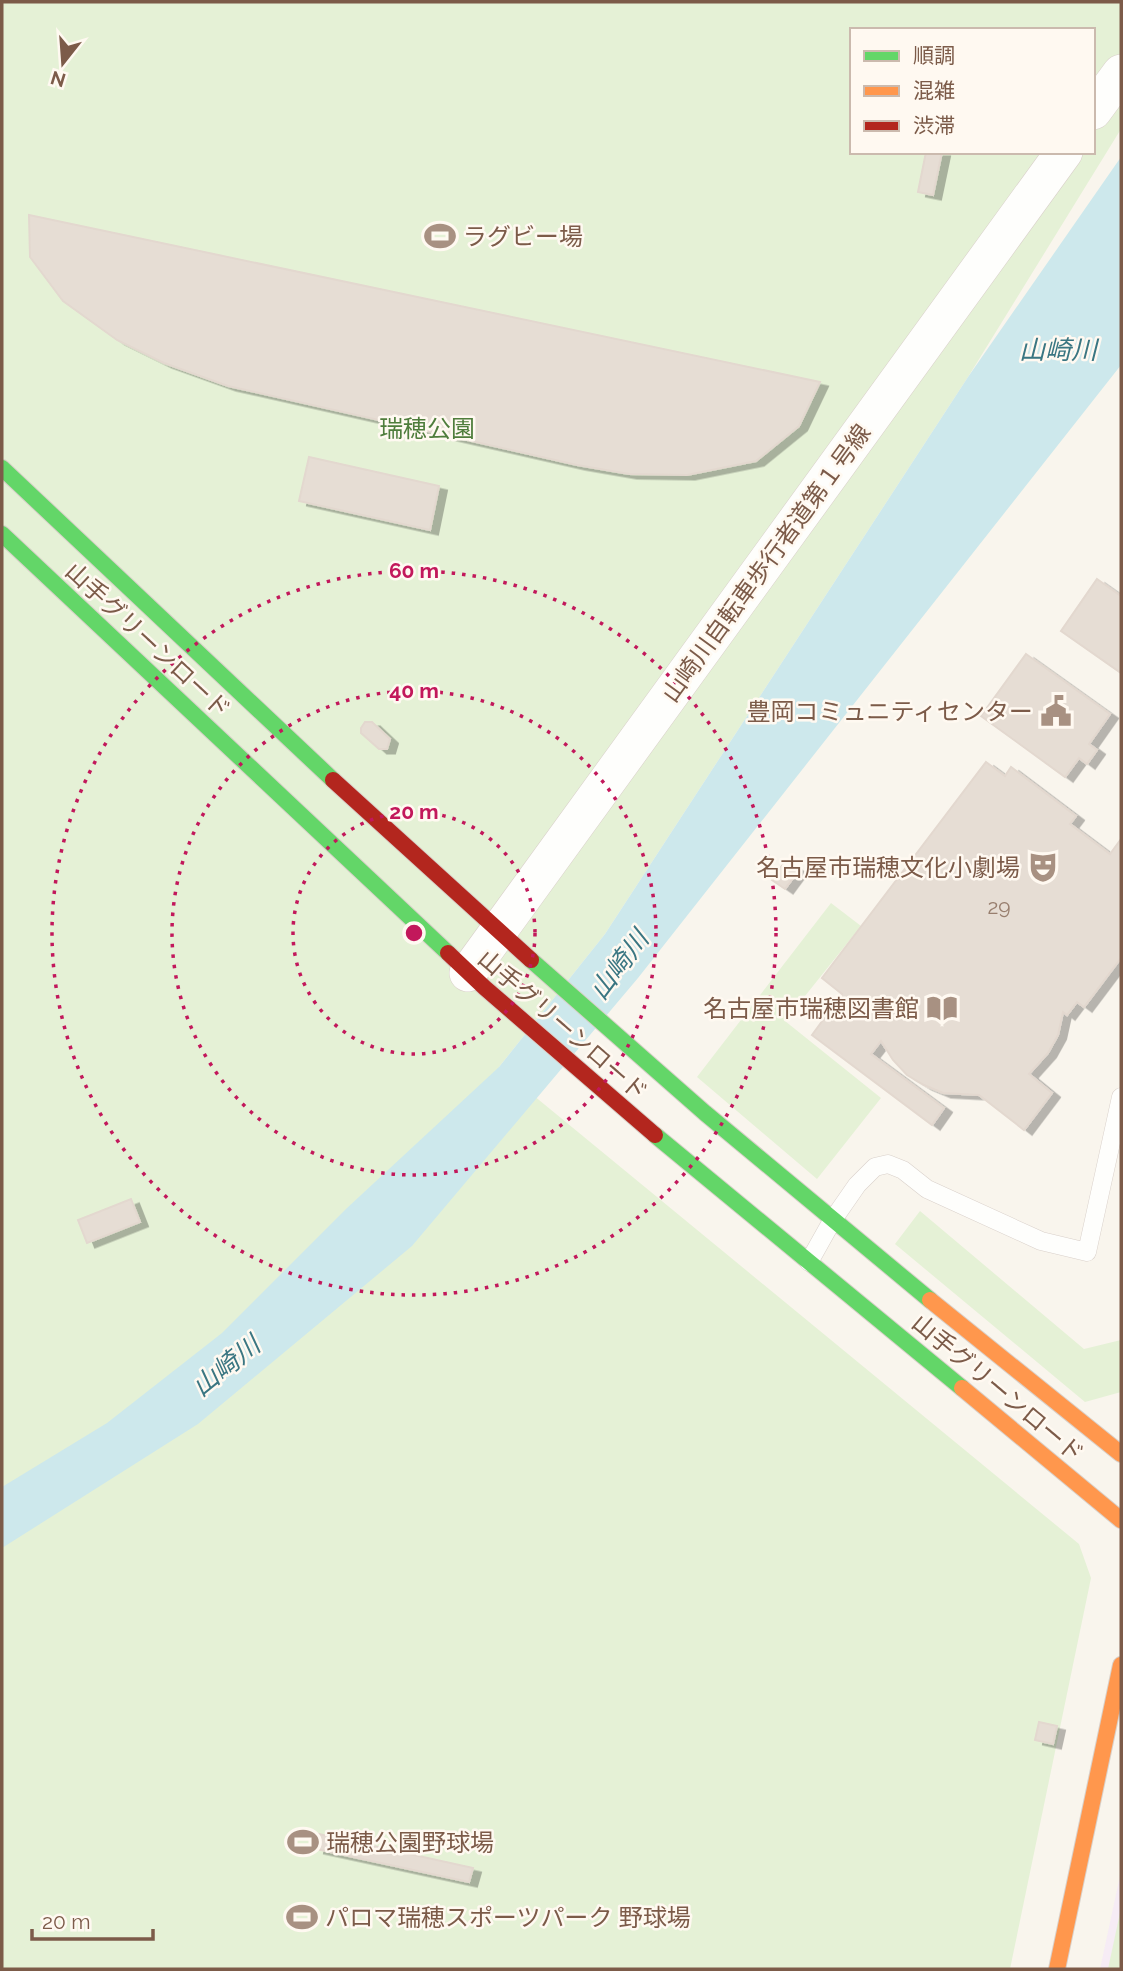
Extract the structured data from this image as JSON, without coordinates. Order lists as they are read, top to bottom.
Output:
{
  "streets": {
    "street": ["山崎川自転車歩行者道第１号線", "山手グリーンロード"]
  },
  "crossings": [
    ["山崎川自転車歩行者道第１号線", "山手グリーンロード"]
  ],
  "water": ["山崎川"],
  "parks": ["瑞穂公園"],
  "places": {
    "sports": ["ラグビー場", "瑞穂公園野球場", "パロマ瑞穂スポーツパーク 野球場"],
    "public building": ["豊岡コミュニティセンター"],
    "theatre": ["名古屋市瑞穂文化小劇場"],
    "library": ["名古屋市瑞穂図書館"]
  },
  "house_numbers": ["29"],
  "legend": ["順調", "混雑", "渋滞"],
  "scale_bar": "20 m",
  "north": "bottom",
  "rings": ["60 m", "40 m", "20 m"]
}
